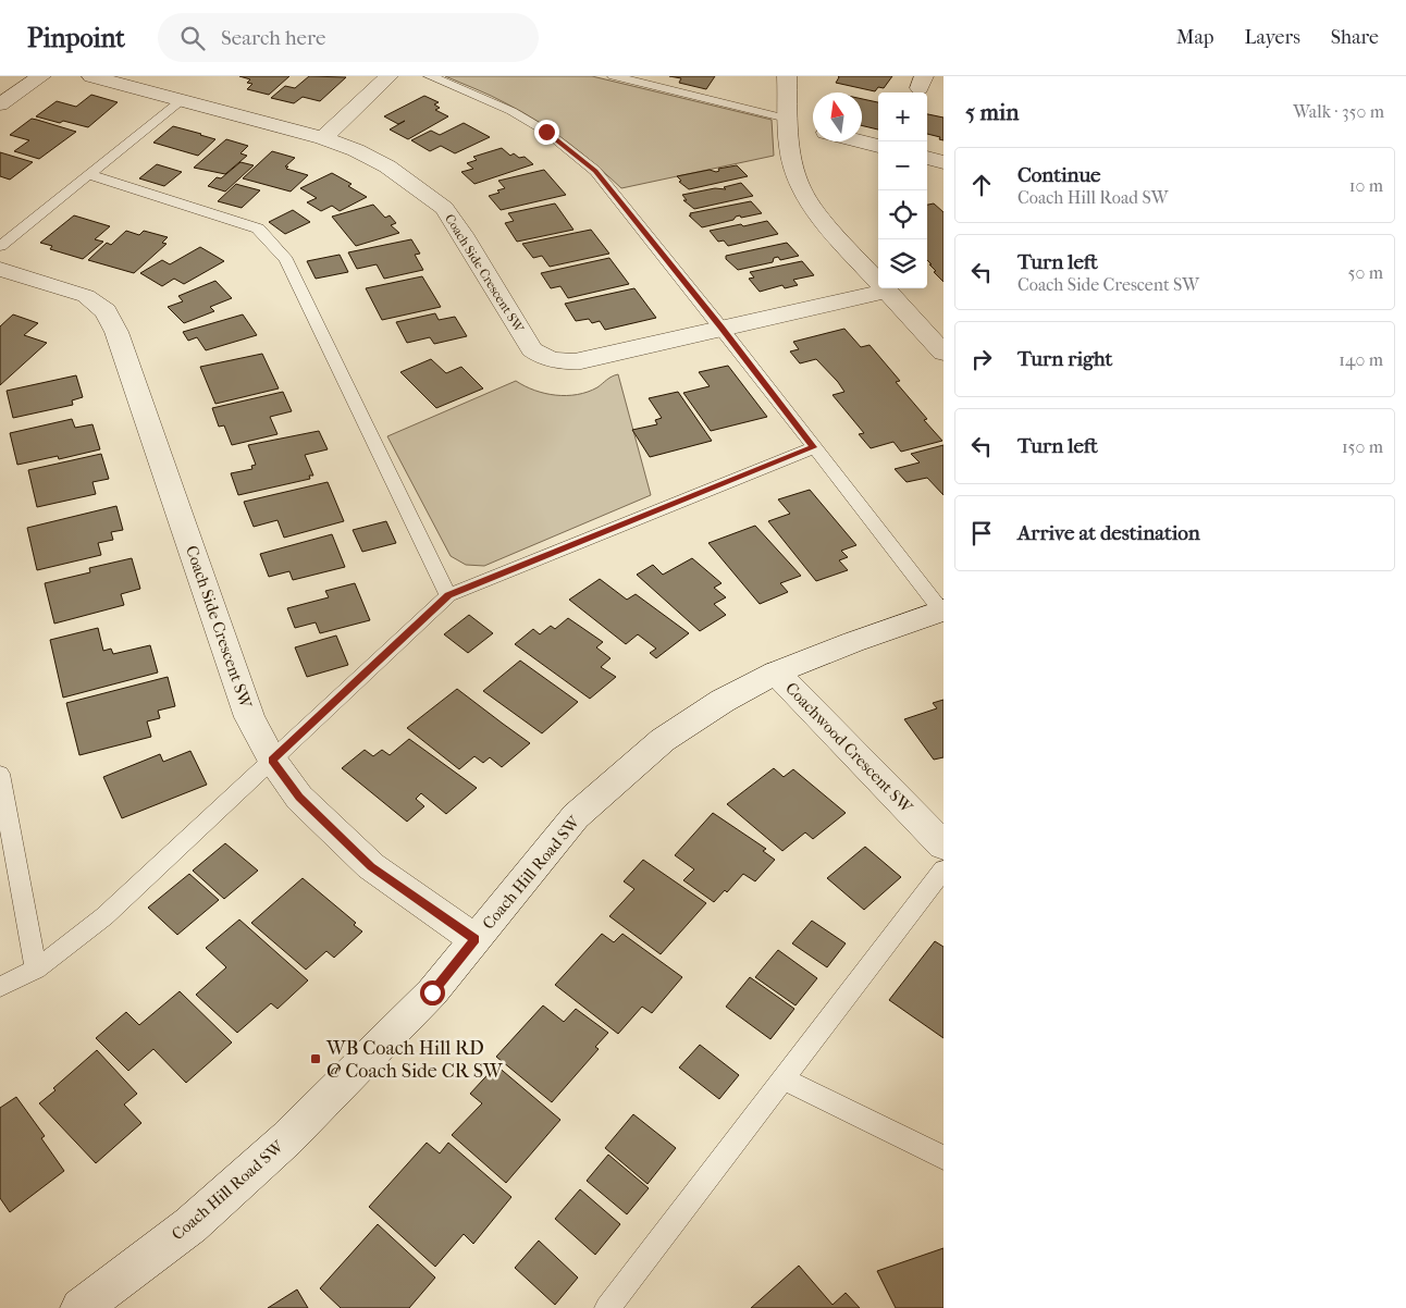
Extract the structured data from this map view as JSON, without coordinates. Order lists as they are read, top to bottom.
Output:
{
  "streets": {
    "street": ["Coach Side Crescent SW", "Coachwood Crescent SW", "Coach Hill Road SW"]
  },
  "crossings": [
    ["Coach Side Crescent SW", "Coach Hill Road SW"],
    ["Coachwood Crescent SW", "Coach Hill Road SW"]
  ],
  "places": {
    "transit": ["WB Coach Hill RD @ Coach Side CR SW"]
  },
  "north": "top",
  "page": {
    "header": "Pinpoint",
    "search": "Search here",
    "nav": ["Map", "Layers", "Share"],
    "heading": ["5 min", "Walk · 350 m"],
    "map_buttons": ["+", "−"],
    "list": [
      ["Continue", "Coach Hill Road SW", "10 m"],
      ["Turn left", "Coach Side Crescent SW", "50 m"],
      ["Turn right", "140 m"],
      ["Turn left", "150 m"],
      "Arrive at destination"
    ]
  }
}
